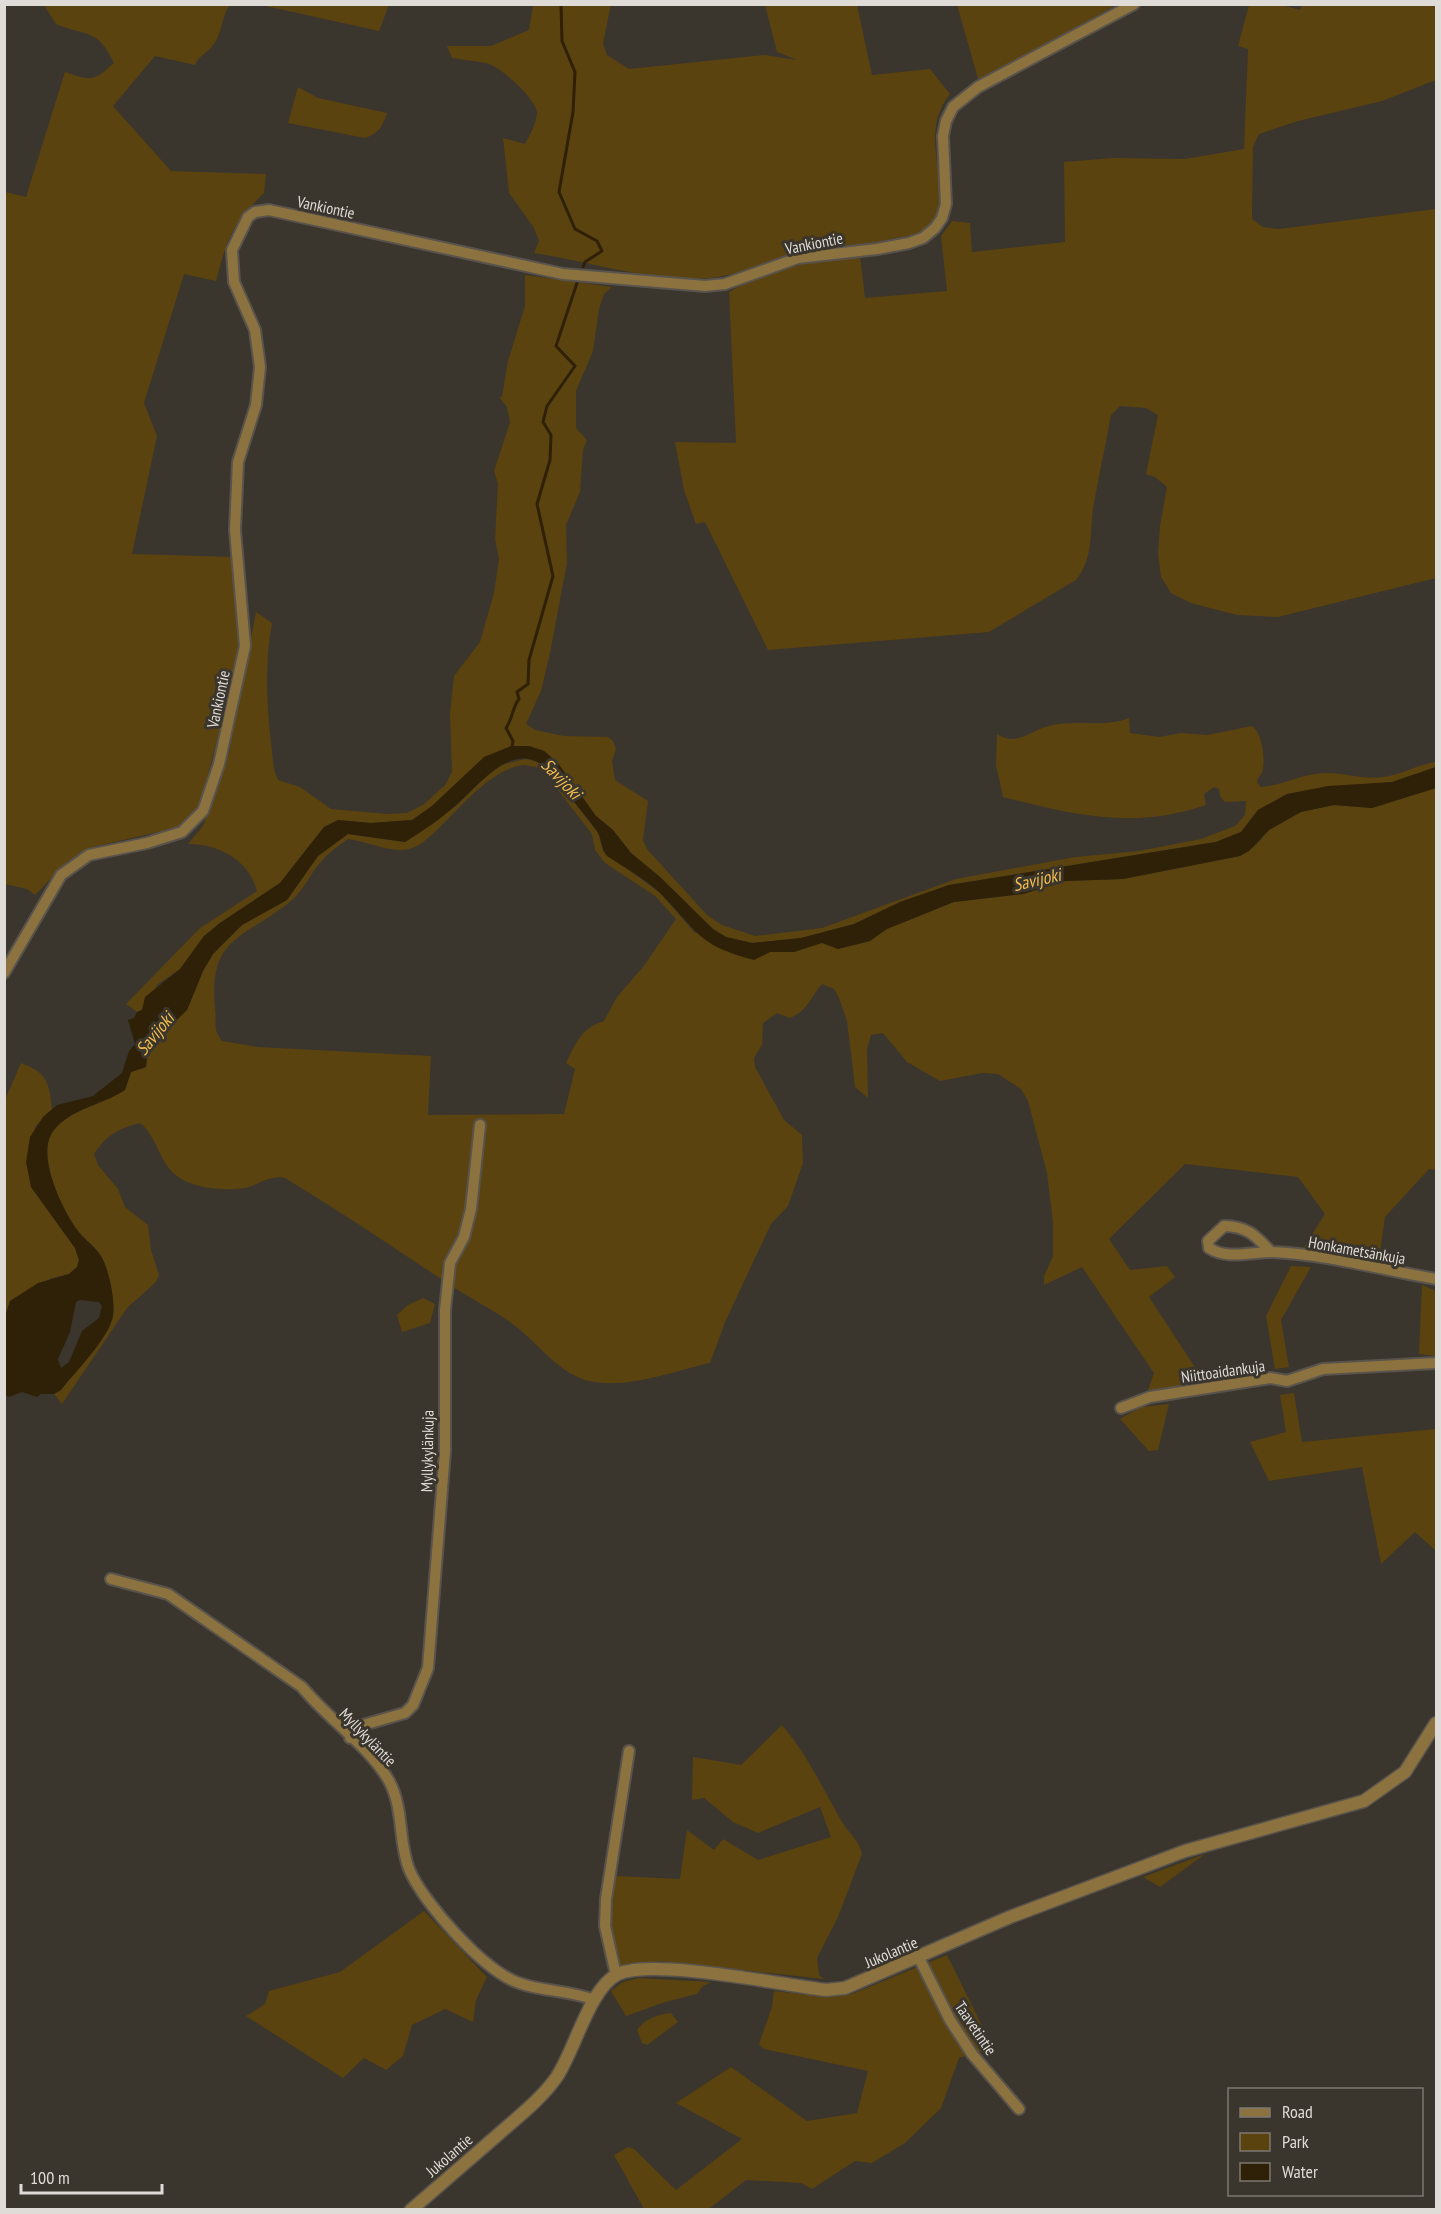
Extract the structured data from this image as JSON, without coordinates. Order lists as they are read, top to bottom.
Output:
{
  "streets": {
    "street": [
      "Vankiontie",
      "Honkametsänkuja",
      "Niittoaidankuja",
      "Myllykylänkuja",
      "Myllykyläntie",
      "Jukolantie",
      "Taavetintie"
    ]
  },
  "crossings": [
    ["Myllykylänkuja", "Myllykyläntie"],
    ["Myllykyläntie", "Jukolantie"],
    ["Jukolantie", "Taavetintie"]
  ],
  "water": ["Savijoki"],
  "legend": ["Road", "Park", "Water"],
  "scale_bar": "100 m"
}
